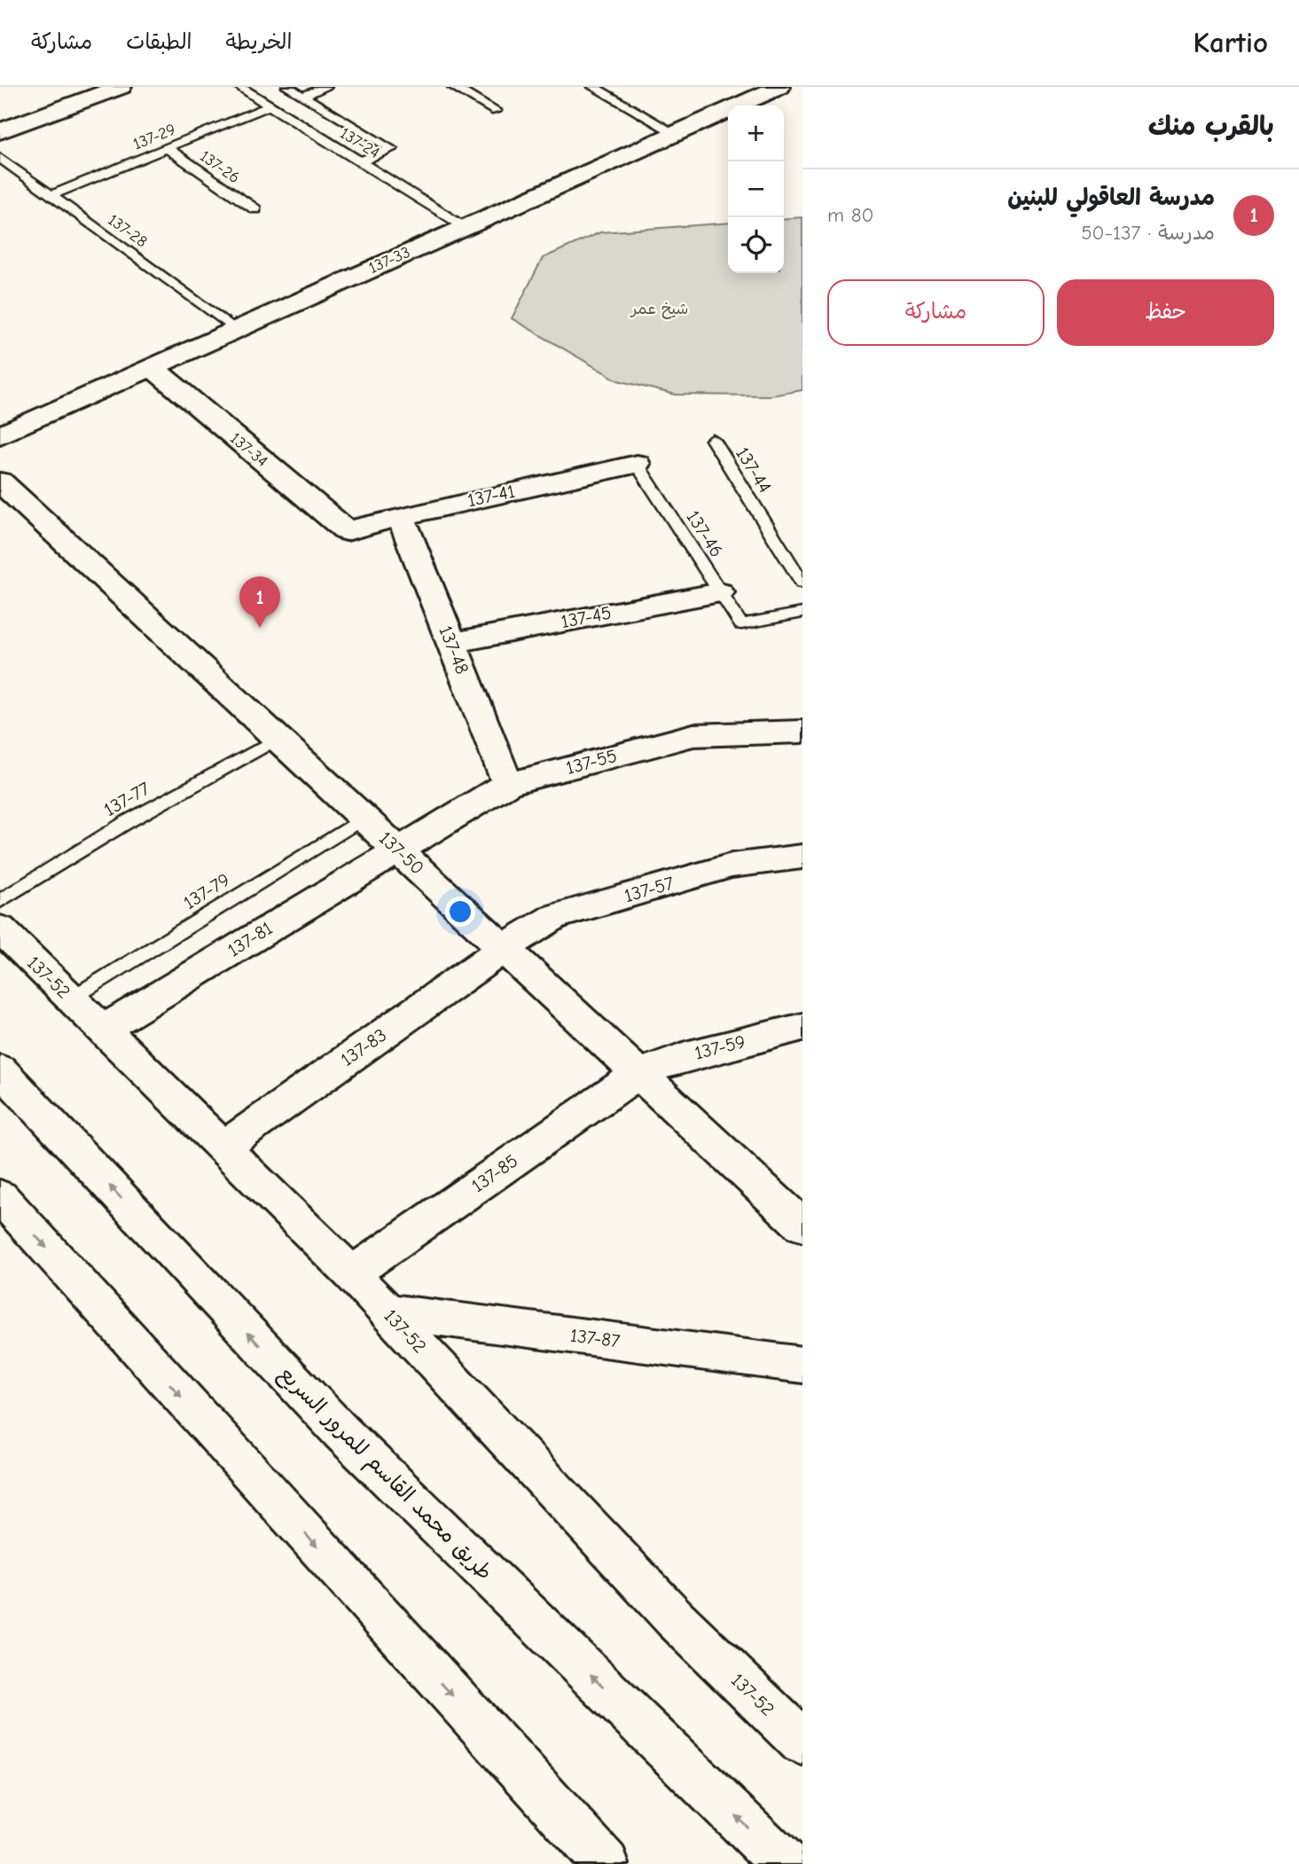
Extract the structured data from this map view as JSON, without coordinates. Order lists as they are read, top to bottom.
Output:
{
  "streets": {
    "main road": [
      "137-33",
      "137-34",
      "137-41",
      "137-45",
      "137-48",
      "137-55",
      "137-50",
      "137-57",
      "137-81",
      "137-52",
      "137-83",
      "137-59",
      "137-85",
      "137-87",
      "طريق محمد القاسم للمرور السريع"
    ],
    "lane": [
      "137-29",
      "137-24",
      "137-26",
      "137-28",
      "137-44",
      "137-46",
      "137-77",
      "137-79"
    ]
  },
  "crossings": [
    ["137-29", "137-24"],
    ["137-29", "137-26"],
    ["137-29", "137-28"],
    ["137-24", "137-33"],
    ["137-28", "137-33"],
    ["137-33", "137-34"],
    ["137-34", "137-41"],
    ["137-41", "137-46"],
    ["137-41", "137-48"],
    ["137-46", "137-45"],
    ["137-45", "137-48"],
    ["137-48", "137-55"],
    ["137-55", "137-50"],
    ["137-55", "137-81"],
    ["137-77", "137-50"],
    ["137-50", "137-57"],
    ["137-50", "137-79"],
    ["137-50", "137-81"],
    ["137-50", "137-83"],
    ["137-50", "137-59"],
    ["137-50", "137-85"],
    ["137-57", "137-83"],
    ["137-79", "137-52"],
    ["137-81", "137-52"],
    ["137-52", "137-83"],
    ["137-52", "137-85"],
    ["137-52", "137-87"],
    ["137-59", "137-85"]
  ],
  "parks": ["شيخ عمر"],
  "page": {
    "header": "Kartio",
    "nav": ["الخريطة", "الطبقات", "مشاركة"],
    "heading": "بالقرب منك",
    "map_buttons": ["+", "−"],
    "list": [
      {
        "mark": "1",
        "name": "مدرسة العاقولي للبنين",
        "note": "مدرسة · 137-50",
        "value": "80 m"
      }
    ],
    "buttons": ["حفظ", "مشاركة"],
    "pins": "1"
  }
}
